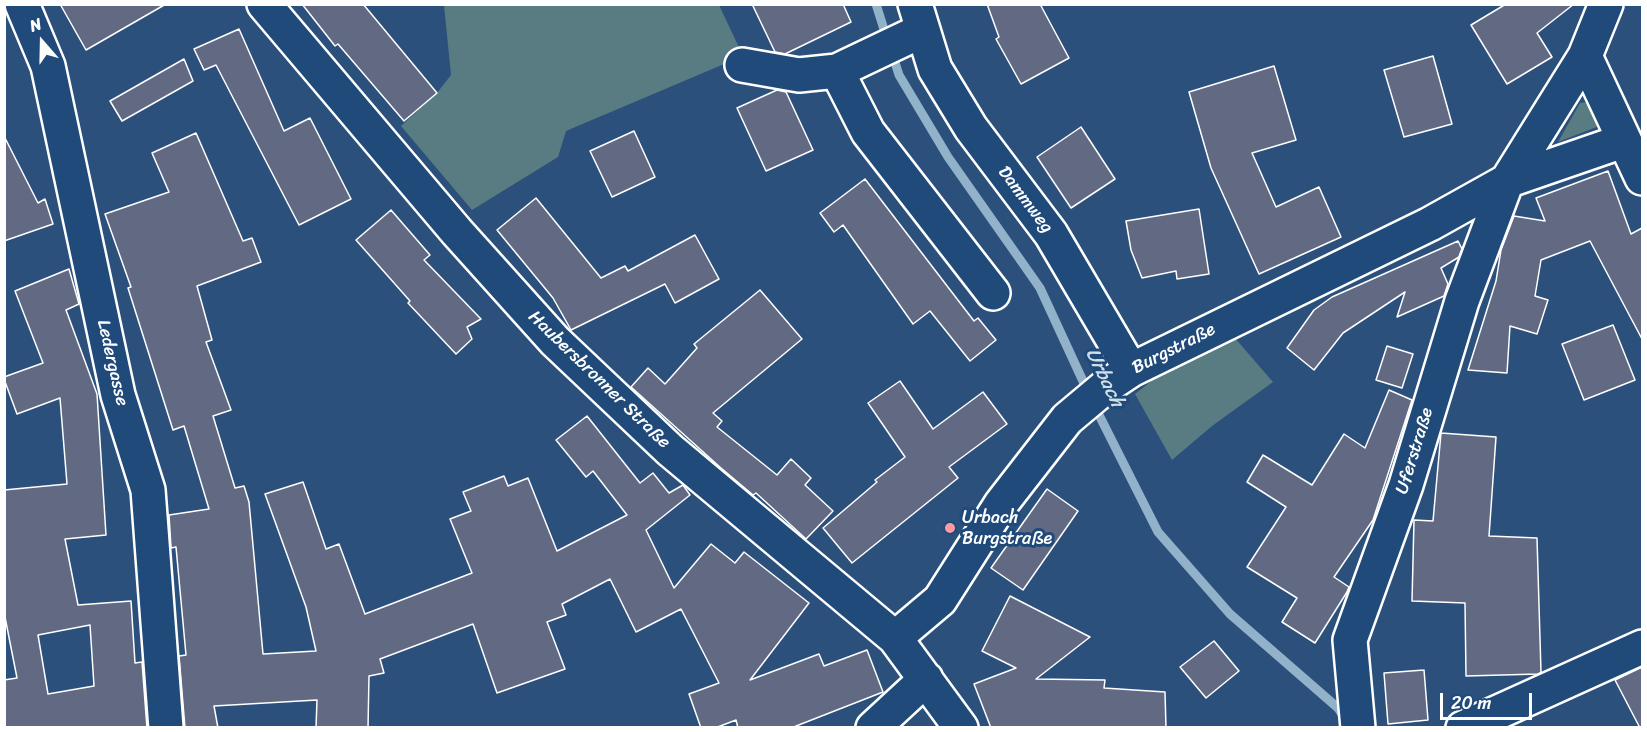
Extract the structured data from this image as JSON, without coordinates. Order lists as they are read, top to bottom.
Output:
{
  "streets": {
    "street": [
      "Dammweg",
      "Burgstraße",
      "Ledergasse",
      "Haubersbronner Straße",
      "Uferstraße"
    ]
  },
  "crossings": [
    ["Dammweg", "Burgstraße"],
    ["Burgstraße", "Haubersbronner Straße"],
    ["Burgstraße", "Uferstraße"]
  ],
  "water": ["Urbach"],
  "places": ["Urbach Burgstraße"],
  "scale_bar": "20 m",
  "north": "top"
}
